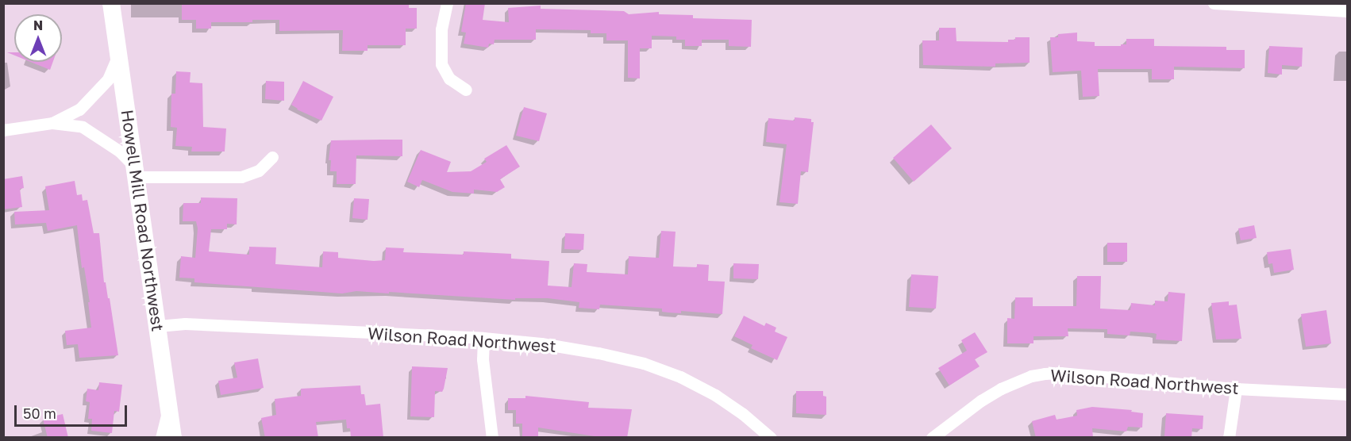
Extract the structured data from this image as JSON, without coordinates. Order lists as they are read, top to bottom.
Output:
{
  "streets": {
    "main road": ["Howell Mill Road Northwest"],
    "street": ["Wilson Road Northwest"]
  },
  "crossings": [
    ["Howell Mill Road Northwest", "Wilson Road Northwest"]
  ],
  "scale_bar": "50 m",
  "north": "top"
}
